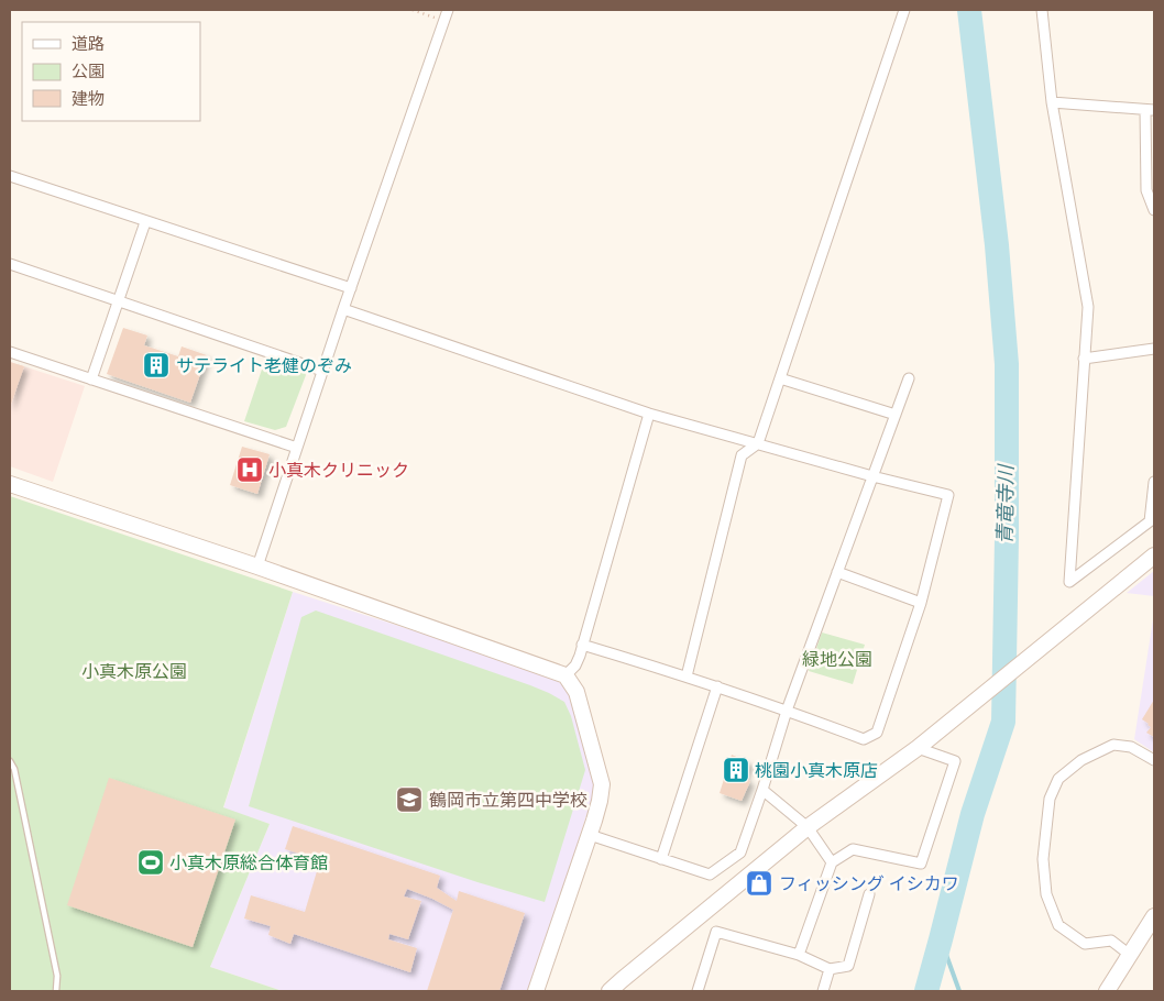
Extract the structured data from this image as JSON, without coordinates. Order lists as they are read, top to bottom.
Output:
{
  "water": ["青竜寺川"],
  "parks": ["緑地公園", "小真木原公園"],
  "places": {
    "building": ["サテライト老健のぞみ", "桃園小真木原店"],
    "hospital": ["小真木クリニック"],
    "school or university": ["鶴岡市立第四中学校"],
    "sports": ["小真木原総合体育館"],
    "shop": ["フィッシング イシカワ"]
  },
  "legend": ["道路", "公園", "建物"]
}
